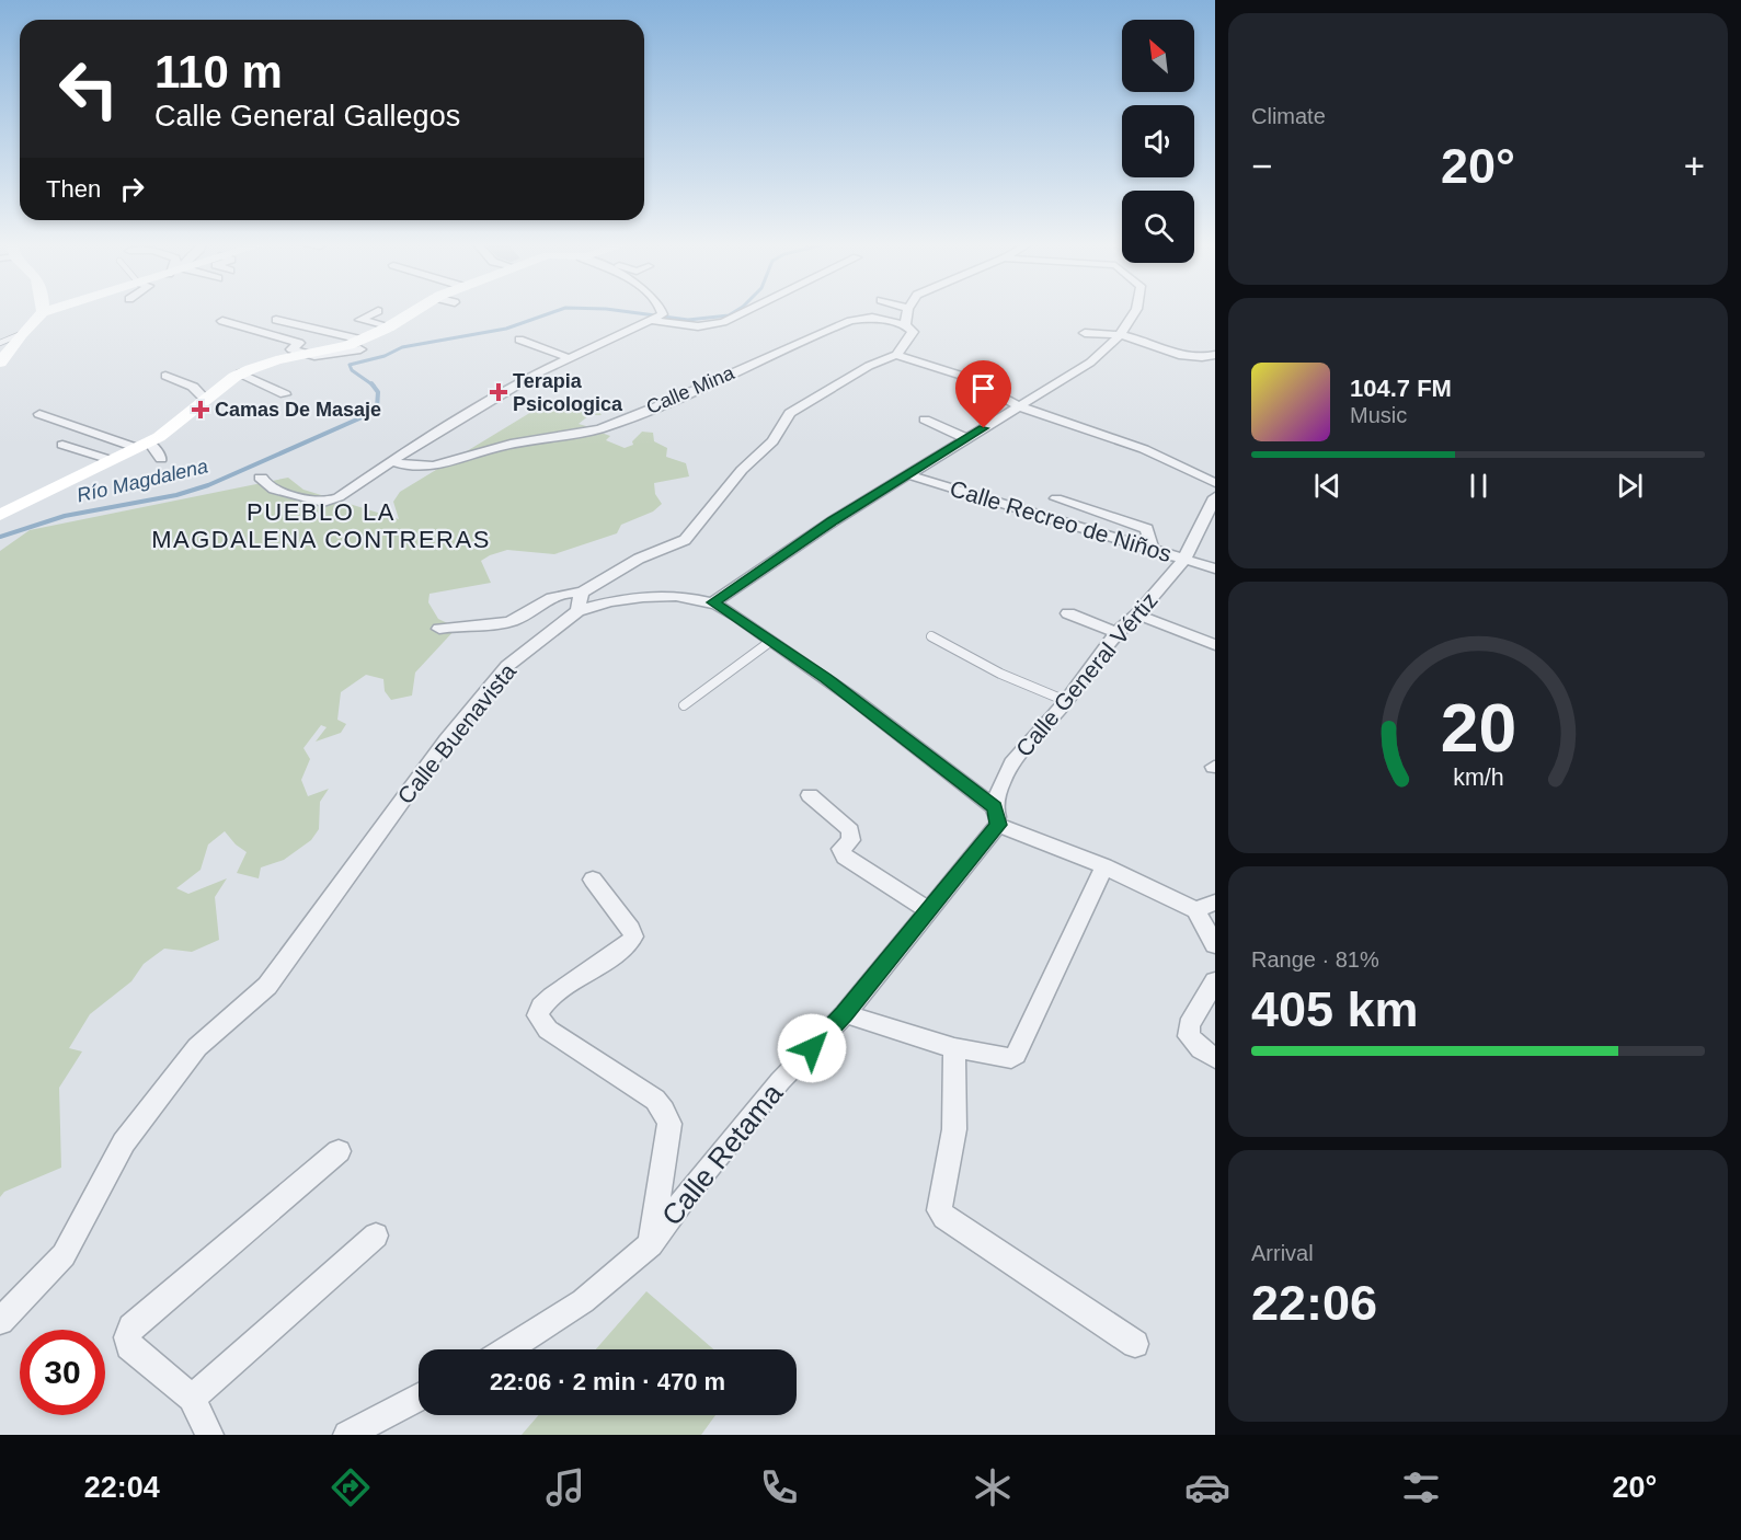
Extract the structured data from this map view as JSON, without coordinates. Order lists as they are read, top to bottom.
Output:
{
  "streets": {
    "street": [
      "Calle Mina",
      "Calle Recreo de Niños",
      "Calle General Vértiz",
      "Calle Buenavista",
      "Calle Retama"
    ]
  },
  "crossings": [
    ["Calle Recreo de Niños", "Calle General Vértiz"],
    ["Calle General Vértiz", "Calle Retama"]
  ],
  "districts": ["PUEBLO LA MAGDALENA CONTRERAS"],
  "water": ["Río Magdalena"],
  "places": {
    "health": ["Terapia Psicologica", "Camas De Masaje"]
  },
  "north": "top left",
  "page": {
    "tile": [
      "Climate",
      ["Range · 81%", "405 km"],
      ["Arrival", "22:06"]
    ],
    "turn": ["110 m", "Calle General Gallegos"],
    "heat": ["−", "20°", "+"],
    "then": "Then",
    "song": ["104.7 FM", "Music"],
    "limit": "30",
    "trip": "22:06 · 2 min · 470 m",
    "tabs": ["22:04", "20°"],
    "gauge": ["20", "km/h"]
  }
}
